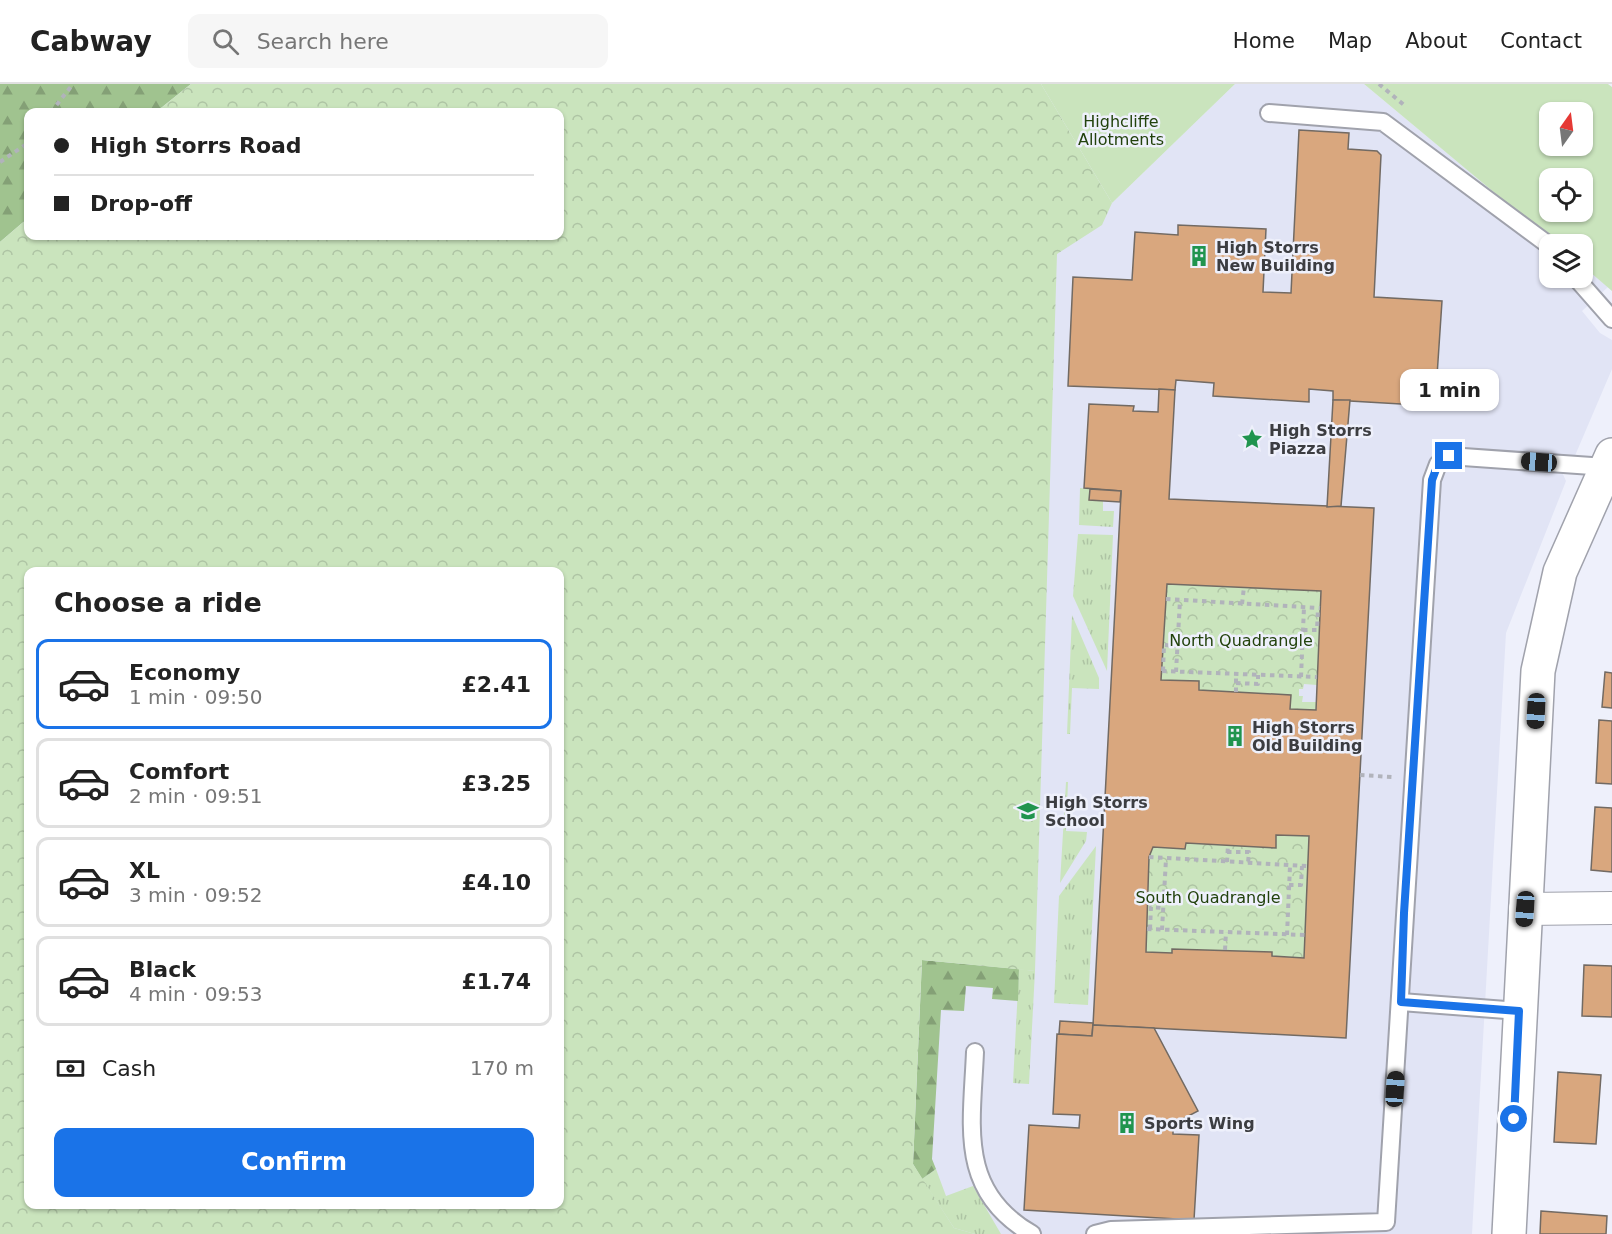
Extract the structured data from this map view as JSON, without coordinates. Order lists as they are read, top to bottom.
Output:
{
  "parks": ["Highcliffe Allotments", "North Quadrangle", "South Quadrangle"],
  "places": {
    "building": ["High Storrs New Building", "High Storrs Old Building", "Sports Wing"],
    "place": ["High Storrs Piazza"],
    "school or university": ["High Storrs School"]
  },
  "north": "top",
  "page": {
    "header": "Cabway",
    "search": "Search here",
    "nav": [
      "Home",
      "Map",
      "About",
      "Contact"
    ],
    "banner": ["High Storrs Road", "Drop-off"],
    "bubble": "1 min",
    "heading": "Choose a ride",
    "list": [
      {
        "name": "Economy",
        "note": "1 min · 09:50",
        "value": "£2.41"
      },
      {
        "name": "Comfort",
        "note": "2 min · 09:51",
        "value": "£3.25"
      },
      {
        "name": "XL",
        "note": "3 min · 09:52",
        "value": "£4.10"
      },
      {
        "name": "Black",
        "note": "4 min · 09:53",
        "value": "£1.74"
      }
    ],
    "pay": ["Cash", "170 m"],
    "buttons": "Confirm"
  }
}
